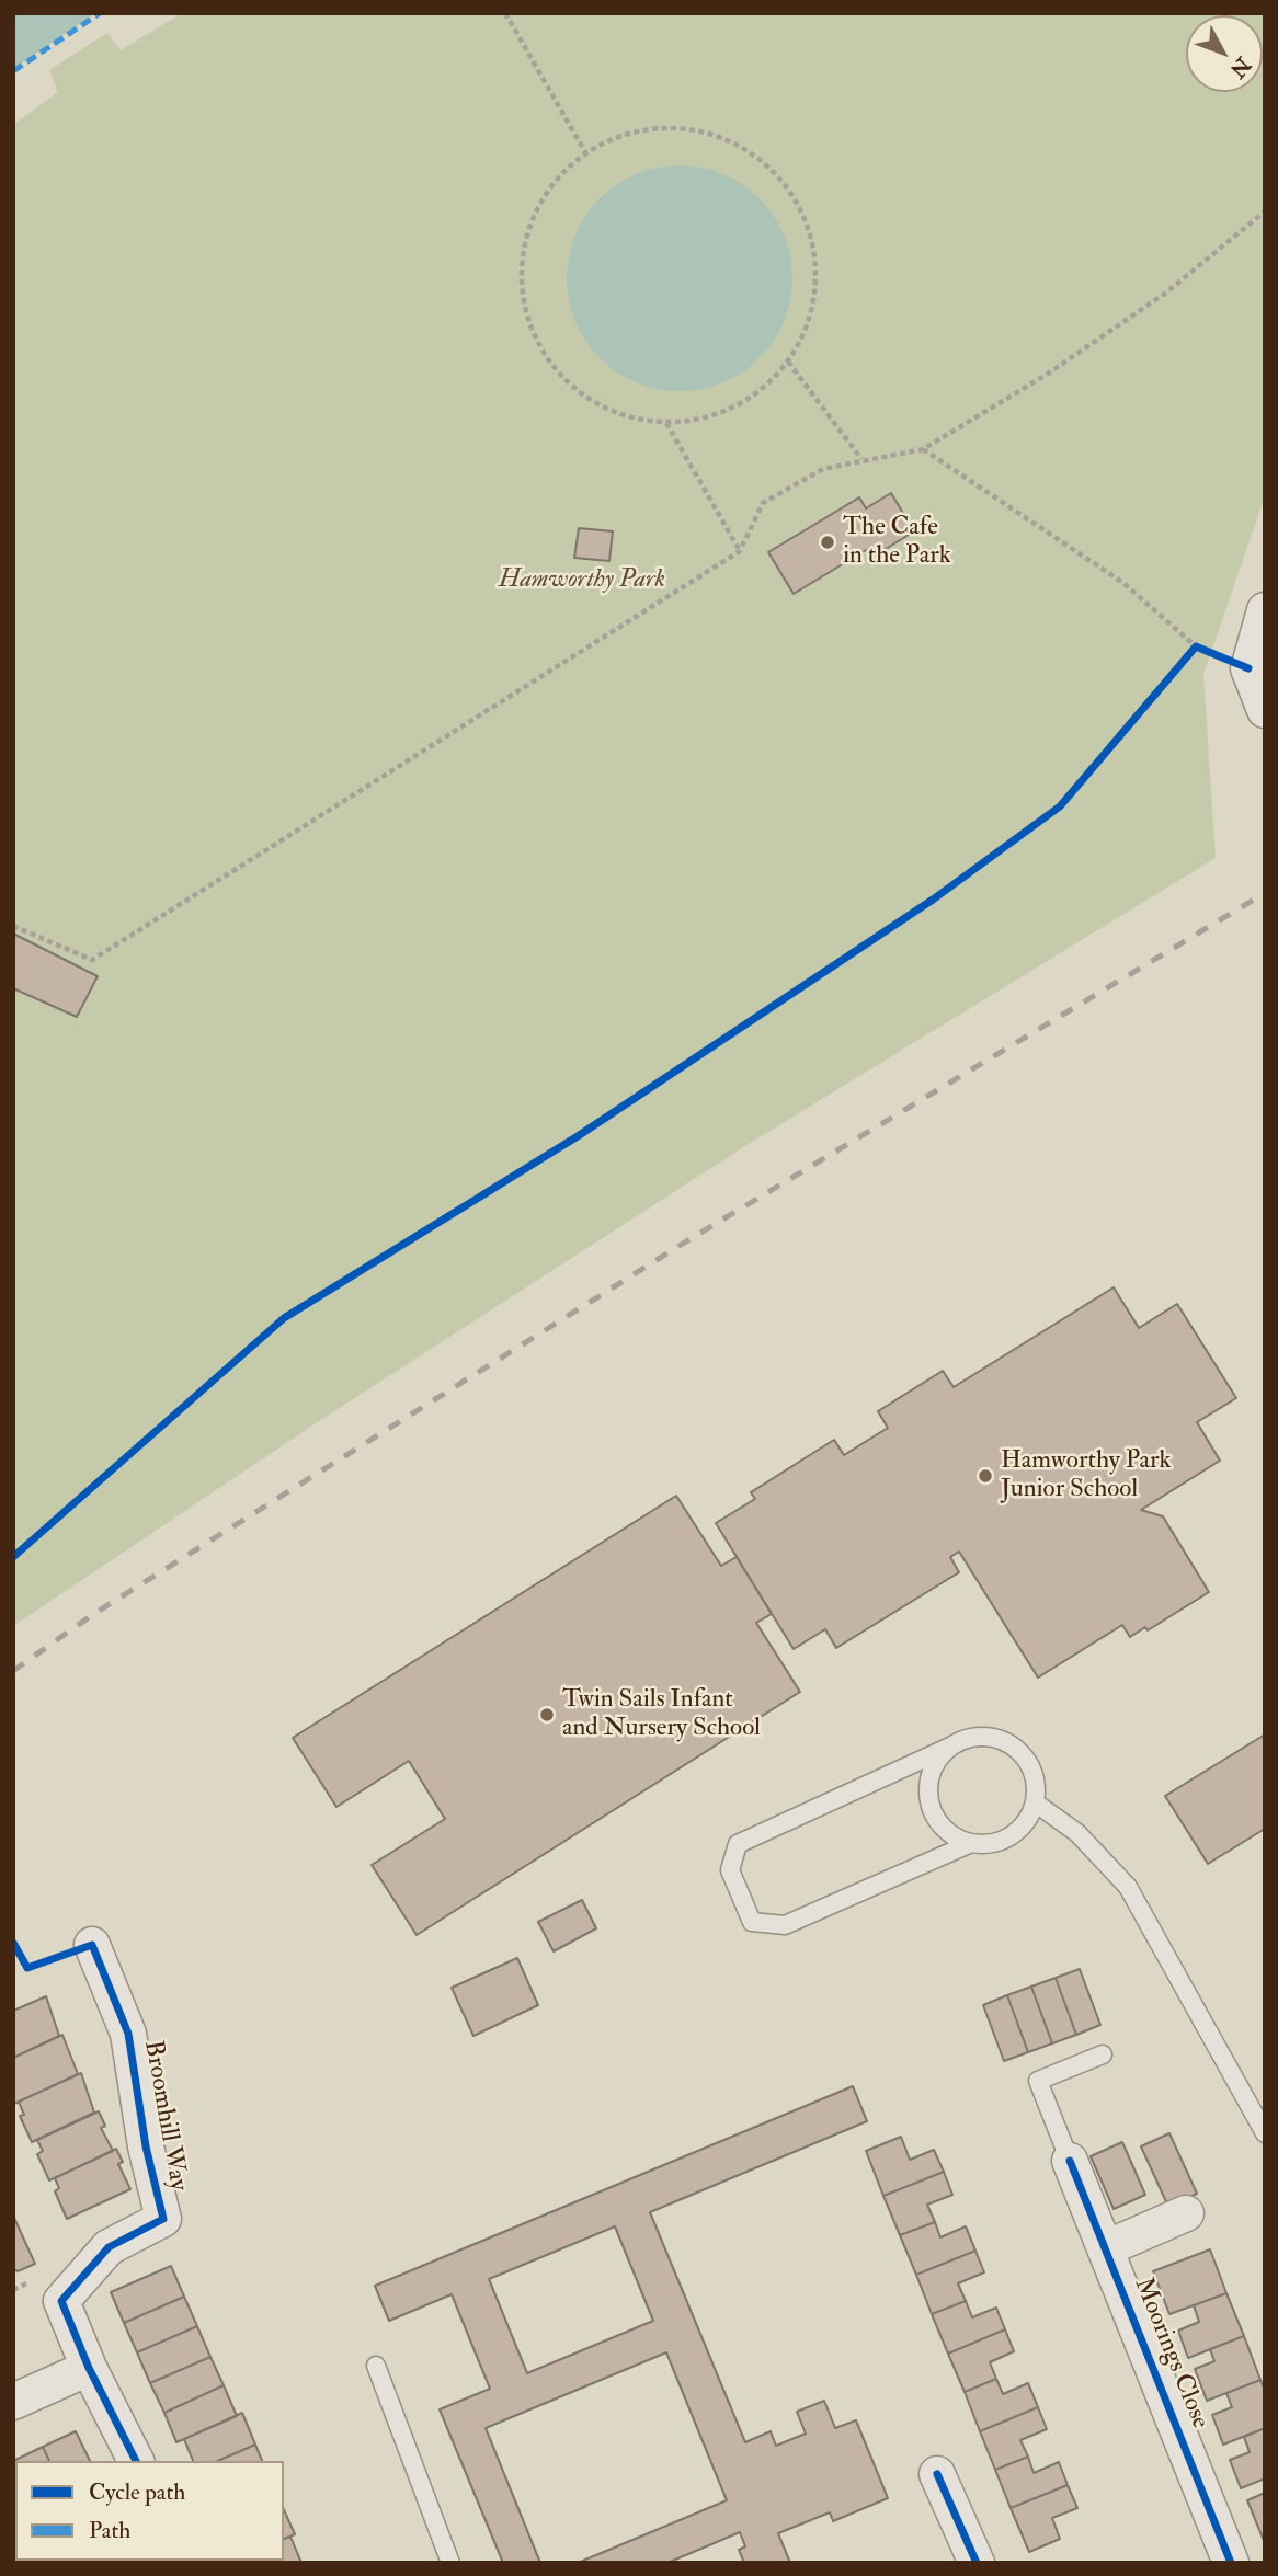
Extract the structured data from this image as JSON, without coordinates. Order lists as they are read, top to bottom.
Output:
{
  "streets": {
    "street": ["Broomhill Way", "Moorings Close"]
  },
  "parks": ["Hamworthy Park"],
  "places": ["The Cafe in the Park", "Hamworthy Park Junior School", "Twin Sails Infant and Nursery School"],
  "legend": ["Cycle path", "Path"],
  "north": "bottom right"
}
